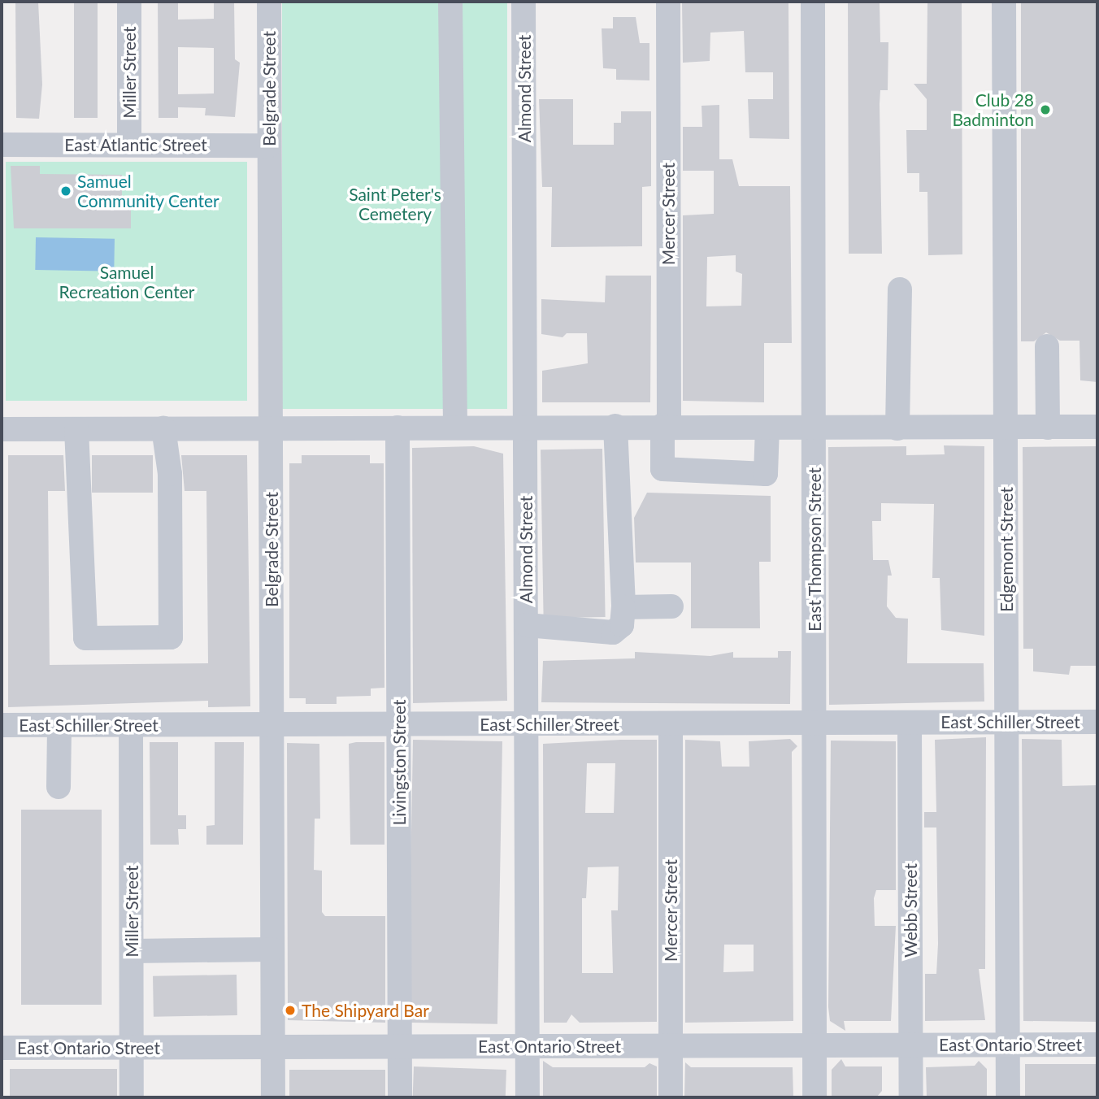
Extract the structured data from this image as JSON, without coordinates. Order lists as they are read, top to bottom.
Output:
{
  "streets": {
    "street": [
      "Miller Street",
      "Belgrade Street",
      "Almond Street",
      "East Atlantic Street",
      "Mercer Street",
      "East Thompson Street",
      "Edgemont Street",
      "East Schiller Street",
      "Livingston Street",
      "Webb Street",
      "East Ontario Street"
    ]
  },
  "crossings": [
    ["Miller Street", "East Atlantic Street"],
    ["Miller Street", "East Schiller Street"],
    ["Miller Street", "East Ontario Street"],
    ["Belgrade Street", "East Atlantic Street"],
    ["Belgrade Street", "East Schiller Street"],
    ["Belgrade Street", "East Ontario Street"],
    ["Almond Street", "East Schiller Street"],
    ["Almond Street", "East Ontario Street"],
    ["Mercer Street", "East Schiller Street"],
    ["Mercer Street", "East Ontario Street"],
    ["East Thompson Street", "East Schiller Street"],
    ["East Thompson Street", "East Ontario Street"],
    ["Edgemont Street", "East Schiller Street"],
    ["Edgemont Street", "East Ontario Street"],
    ["East Schiller Street", "Livingston Street"],
    ["East Schiller Street", "Webb Street"],
    ["Livingston Street", "East Ontario Street"],
    ["Webb Street", "East Ontario Street"]
  ],
  "parks": ["Saint Peter's Cemetery", "Samuel Recreation Center"],
  "places": ["Club 28 Badminton", "Samuel Community Center", "The Shipyard Bar"]
}
